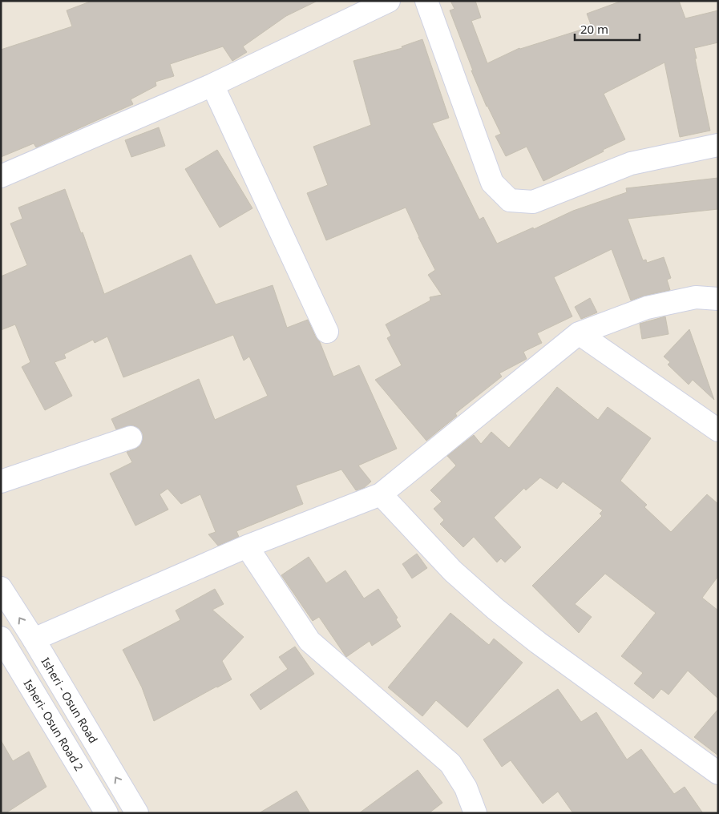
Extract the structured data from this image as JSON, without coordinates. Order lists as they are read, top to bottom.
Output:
{
  "streets": {
    "street": ["Isheri - Osun Road", "Isheri- Osun Road 2"]
  },
  "one_way": ["Isheri - Osun Road"],
  "scale_bar": "20 m"
}
